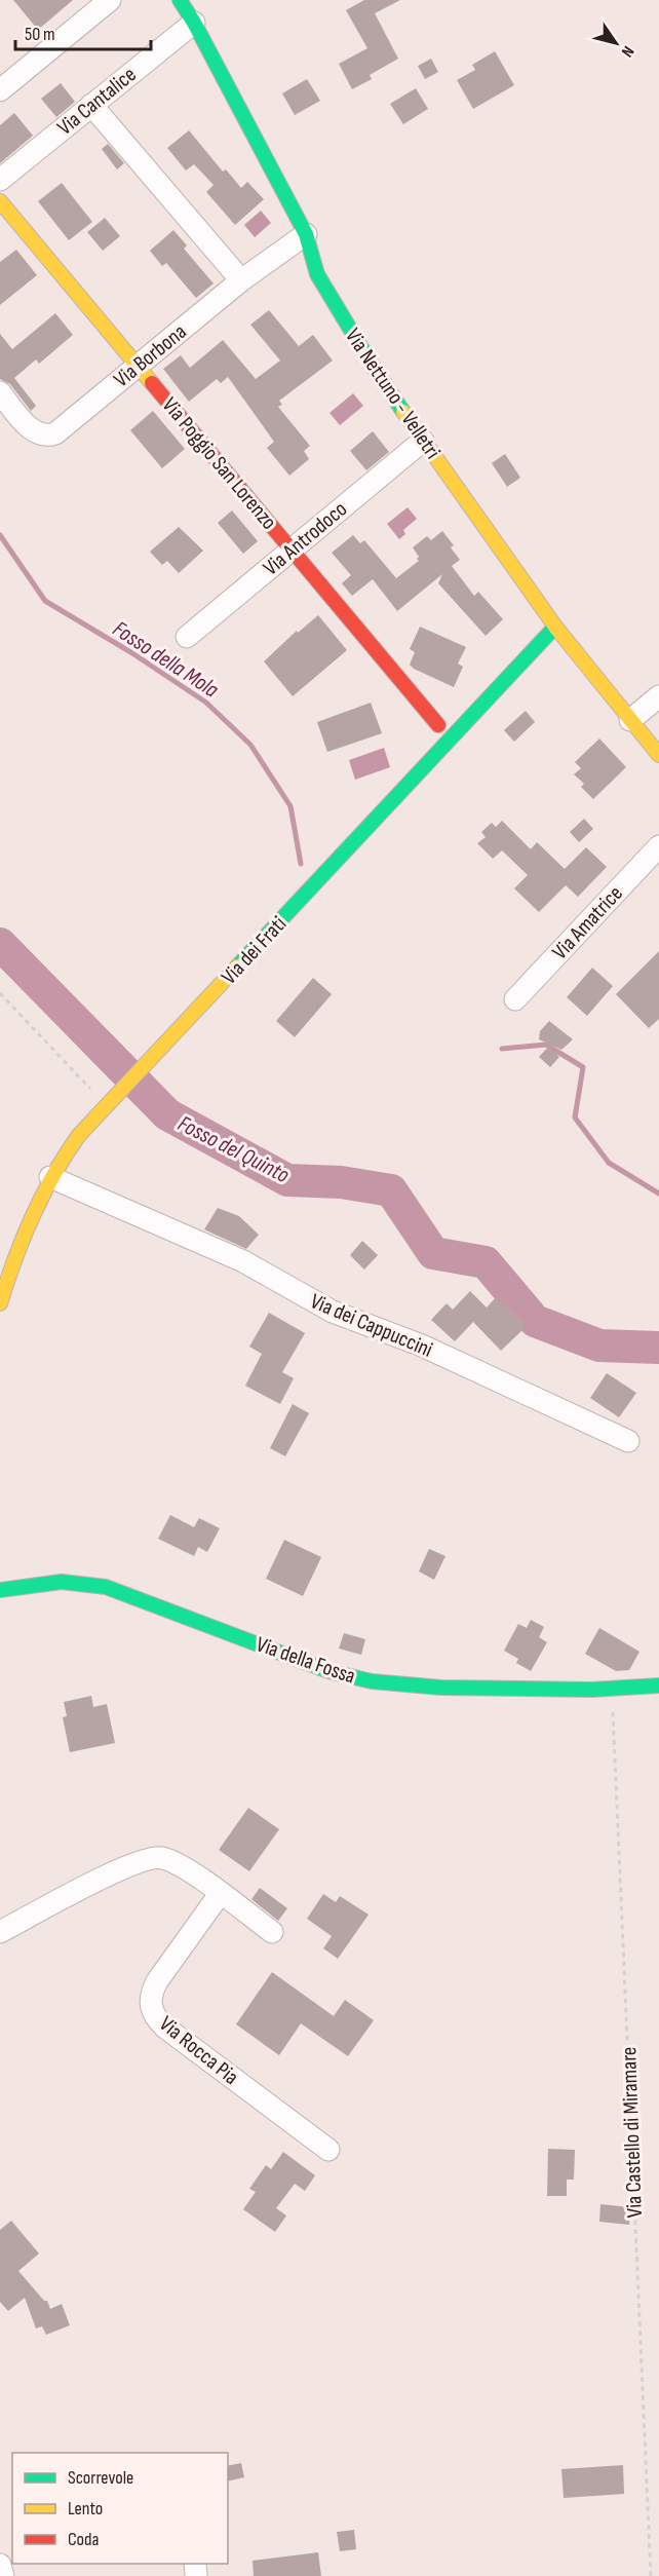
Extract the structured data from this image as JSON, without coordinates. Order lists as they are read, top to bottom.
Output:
{
  "streets": {
    "street": [
      "Via Cantalice",
      "Via Borbona",
      "Via Nettuno - Velletri",
      "Via Poggio San Lorenzo",
      "Via Antrodoco",
      "Via Amatrice",
      "Via dei Frati",
      "Via dei Cappuccini",
      "Via della Fossa",
      "Via Rocca Pia"
    ],
    "path": ["Via Castello di Miramare"]
  },
  "crossings": [
    ["Via Cantalice", "Via Nettuno - Velletri"],
    ["Via Borbona", "Via Nettuno - Velletri"],
    ["Via Borbona", "Via Poggio San Lorenzo"],
    ["Via Nettuno - Velletri", "Via Antrodoco"],
    ["Via Nettuno - Velletri", "Via dei Frati"],
    ["Via Poggio San Lorenzo", "Via Antrodoco"],
    ["Via dei Frati", "Via dei Cappuccini"],
    ["Via della Fossa", "Via Castello di Miramare"]
  ],
  "water": ["Fosso della Mola", "Fosso del Quinto"],
  "legend": ["Scorrevole", "Lento", "Coda"],
  "scale_bar": "50 m",
  "north": "bottom right"
}
